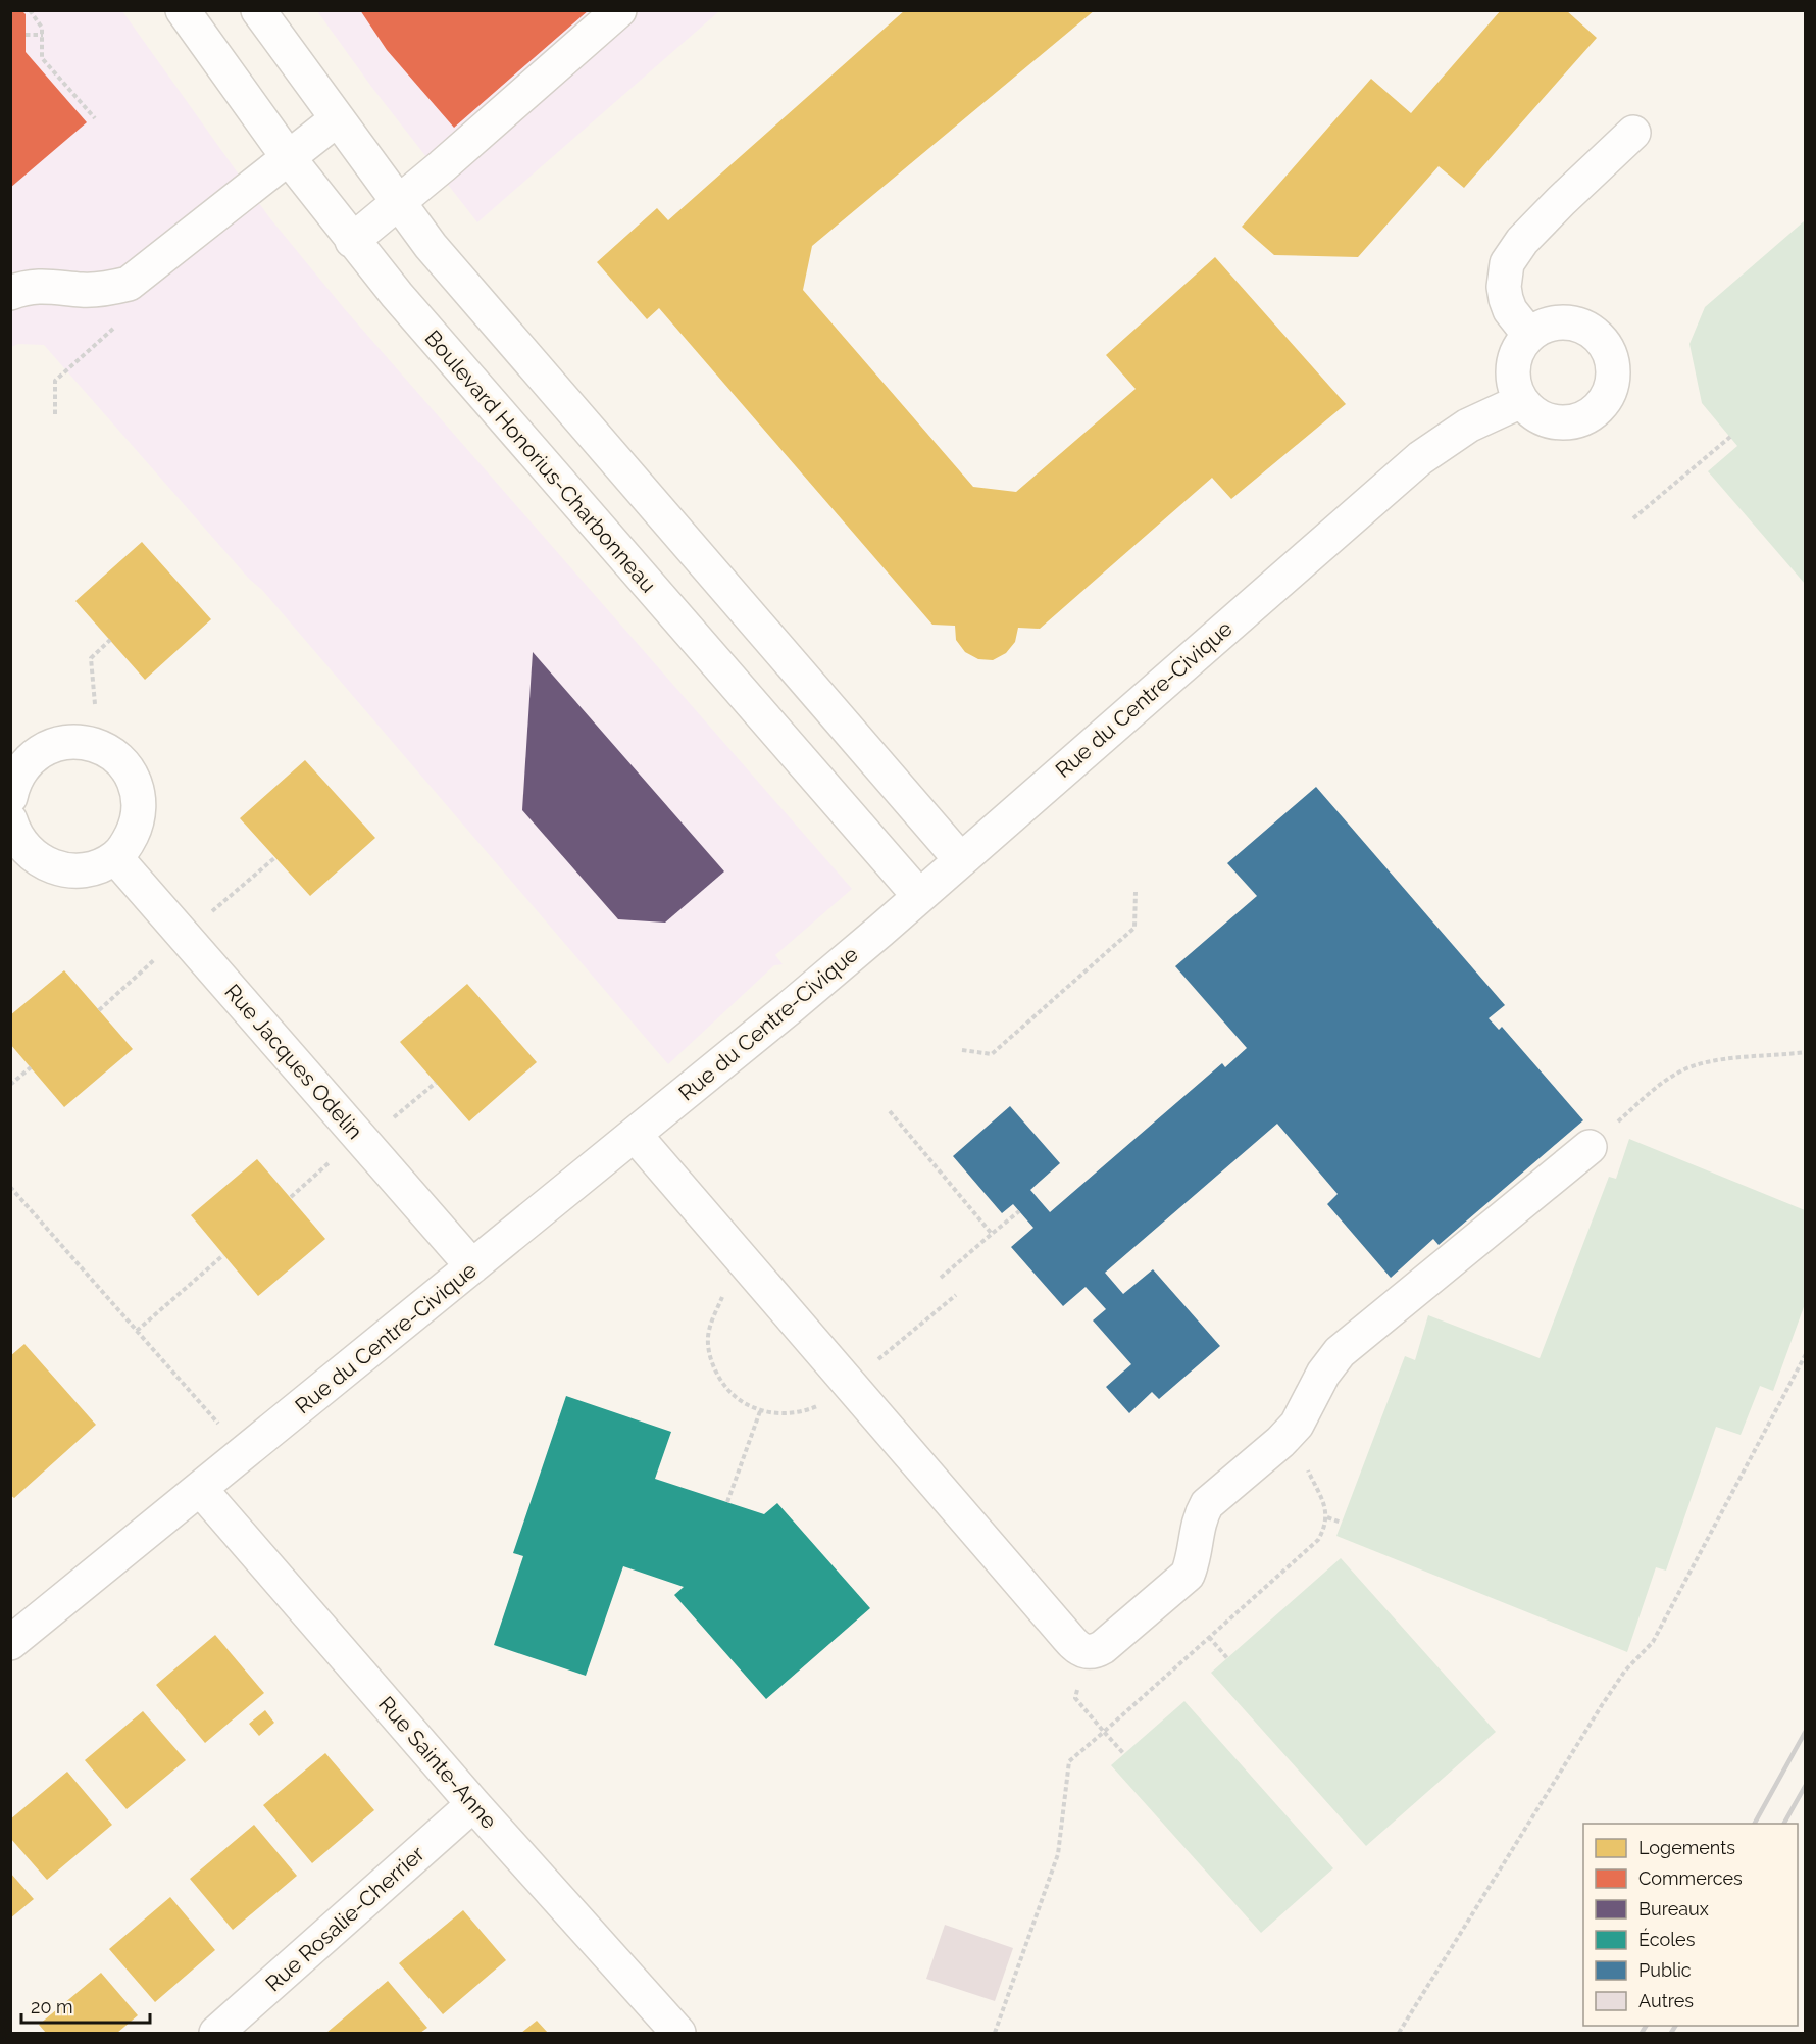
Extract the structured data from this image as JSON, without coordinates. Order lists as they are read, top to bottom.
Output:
{
  "streets": {
    "street": [
      "Boulevard Honorius-Charbonneau",
      "Rue du Centre-Civique",
      "Rue Jacques Odelin",
      "Rue Sainte-Anne",
      "Rue Rosalie-Cherrier"
    ]
  },
  "crossings": [
    ["Boulevard Honorius-Charbonneau", "Rue du Centre-Civique"],
    ["Rue du Centre-Civique", "Rue Jacques Odelin"],
    ["Rue du Centre-Civique", "Rue Sainte-Anne"],
    ["Rue Sainte-Anne", "Rue Rosalie-Cherrier"]
  ],
  "legend": [
    "Logements",
    "Commerces",
    "Bureaux",
    "Écoles",
    "Public",
    "Autres"
  ],
  "scale_bar": "20 m"
}
